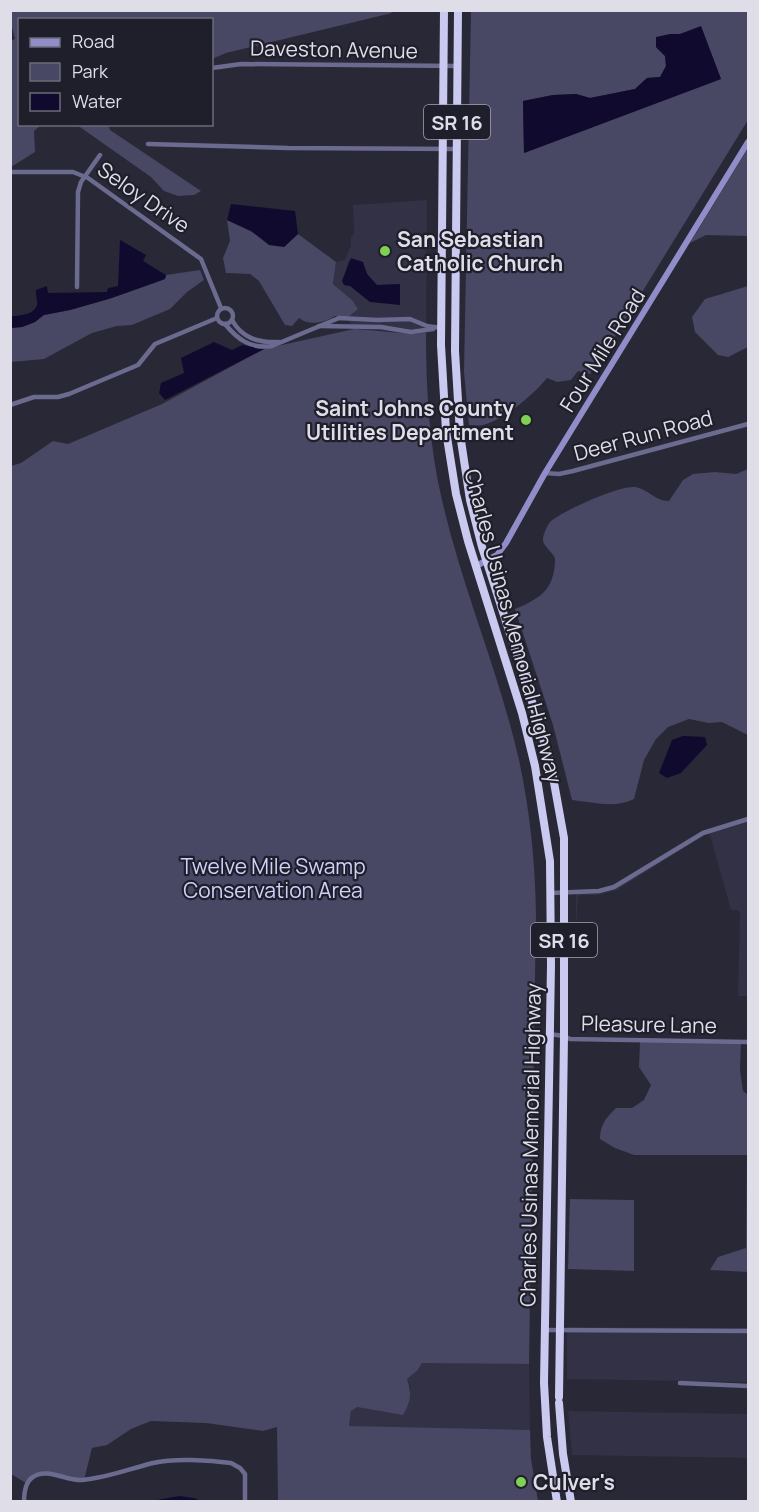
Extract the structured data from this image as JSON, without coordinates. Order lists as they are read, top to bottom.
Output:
{
  "streets": {
    "highway": ["SR 16", "Charles Usinas Memorial Highway"],
    "main road": ["Four Mile Road"],
    "street": [
      "Daveston Avenue",
      "Seloy Drive",
      "Deer Run Road",
      "Pleasure Lane"
    ]
  },
  "crossings": [
    ["Daveston Avenue", "Charles Usinas Memorial Highway"],
    ["Seloy Drive", "Charles Usinas Memorial Highway"],
    ["Four Mile Road", "Deer Run Road"],
    ["Four Mile Road", "Charles Usinas Memorial Highway"],
    ["Charles Usinas Memorial Highway", "Pleasure Lane"]
  ],
  "parks": ["Twelve Mile Swamp Conservation Area"],
  "places": ["San Sebastian Catholic Church", "Saint Johns County Utilities Department", "Culver's"],
  "legend": ["Road", "Park", "Water"]
}
